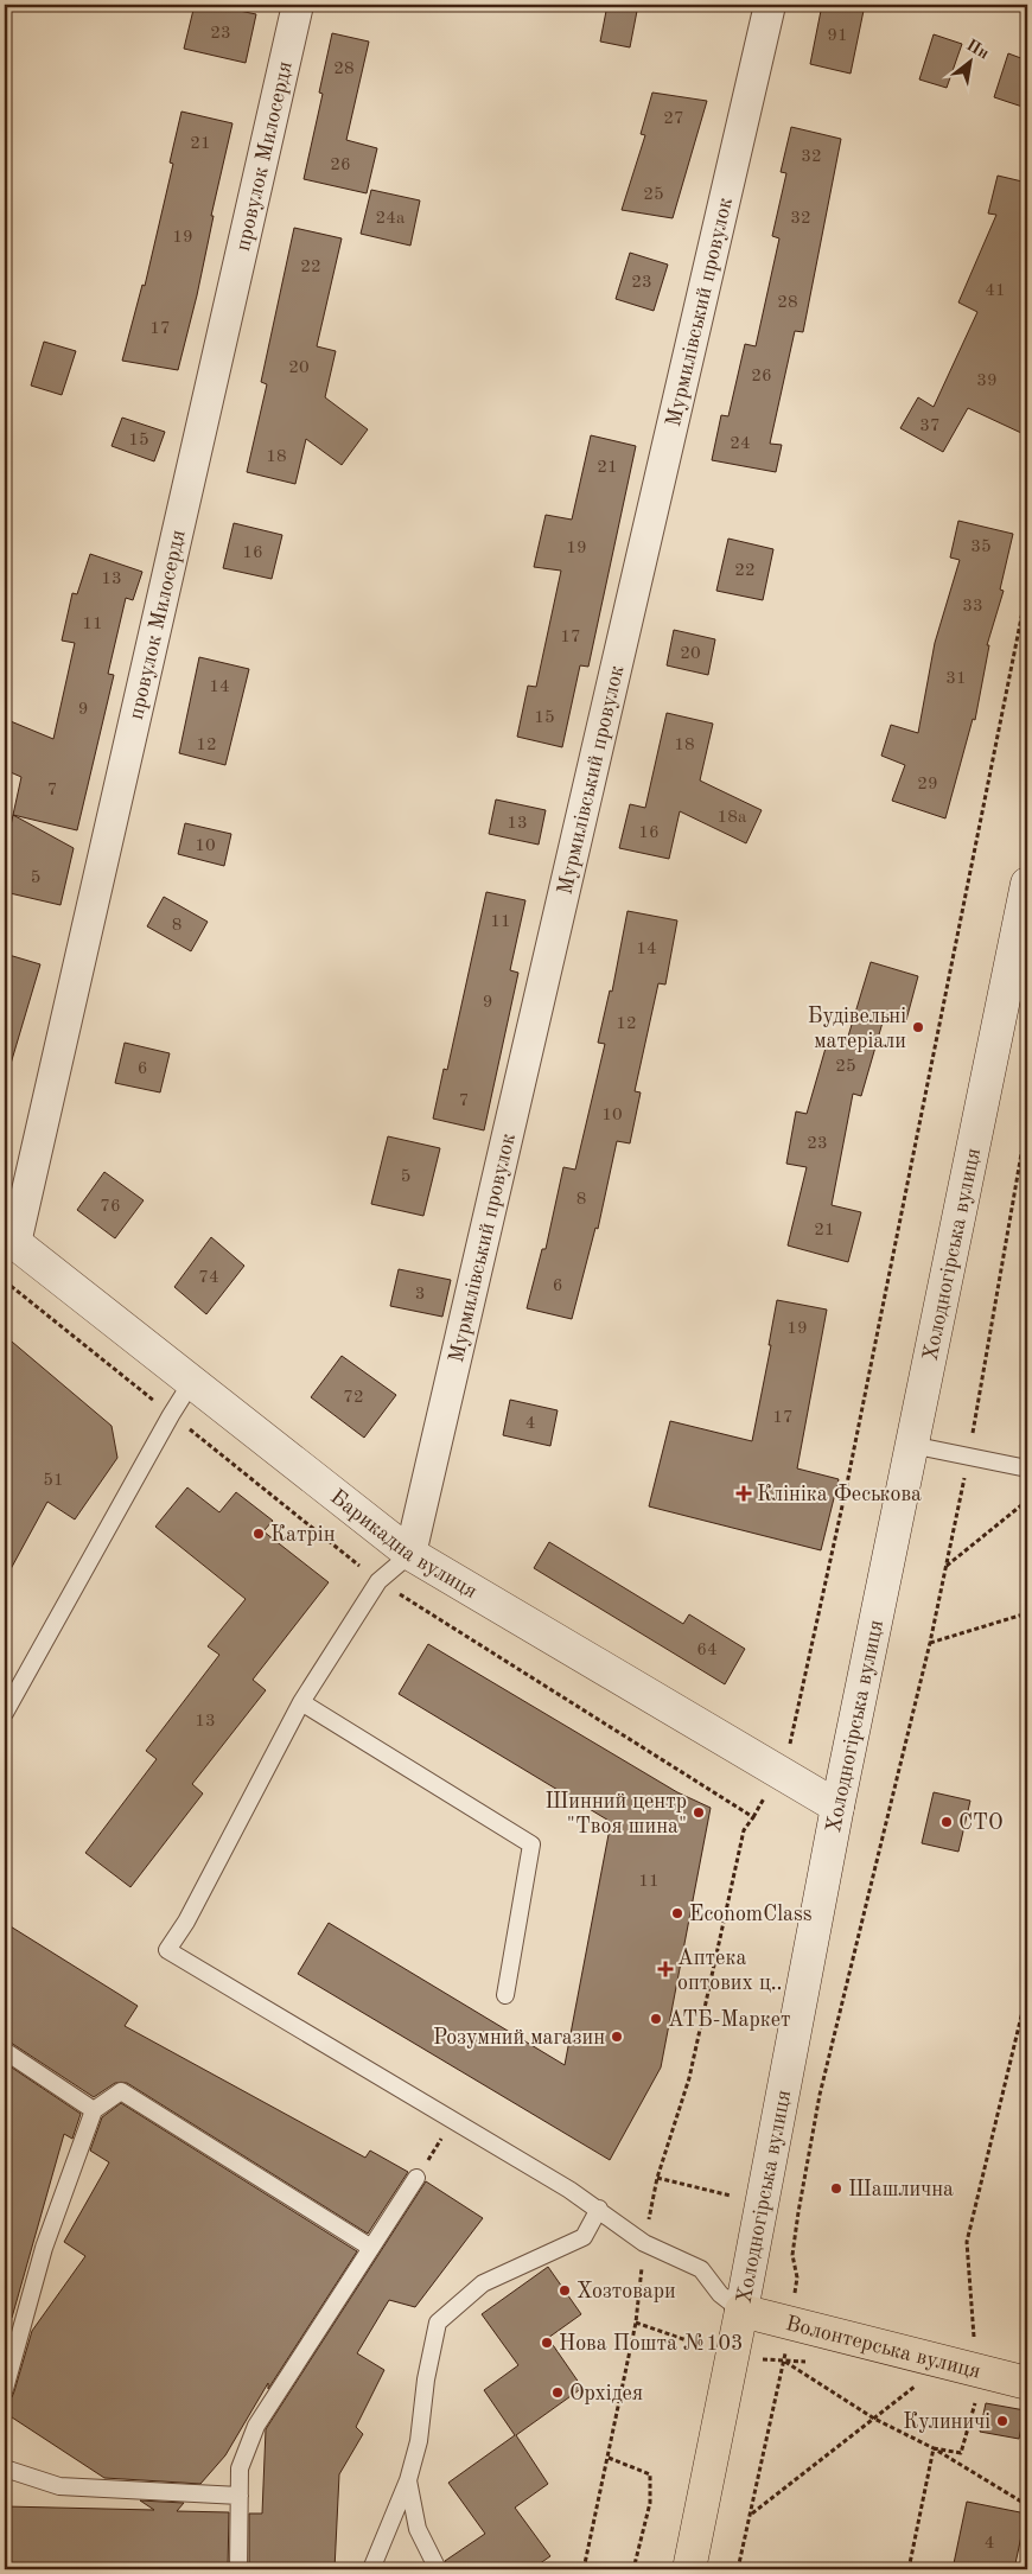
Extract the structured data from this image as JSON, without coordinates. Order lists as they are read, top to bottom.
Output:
{
  "streets": {
    "main road": ["Холодногірська вулиця", "Барикадна вулиця", "Волонтерська вулиця"],
    "street": ["провулок Милосердя", "Мурмилівський провулок"]
  },
  "crossings": [
    ["провулок Милосердя", "Барикадна вулиця"],
    ["Мурмилівський провулок", "Барикадна вулиця"],
    ["Холодногірська вулиця", "Барикадна вулиця"],
    ["Холодногірська вулиця", "Волонтерська вулиця"]
  ],
  "places": {
    "other": [
      "Будівельні матеріали",
      "Катрін",
      "Шинний центр \"Твоя шина\"",
      "СТО",
      "EconomClass",
      "АТБ-Маркет",
      "Розумний магазин",
      "Шашлична",
      "Хозтовари",
      "Нова Пошта №103",
      "Орхідея",
      "Кулиничі"
    ],
    "health": ["Клініка Феськова", "Аптека оптових ц‥"]
  },
  "house_numbers": [
    "23",
    "91",
    "28",
    "27",
    "21",
    "32",
    "26",
    "25",
    "24а",
    "32",
    "19",
    "22",
    "23",
    "41",
    "28",
    "17",
    "20",
    "26",
    "39",
    "37",
    "15",
    "24",
    "18",
    "21",
    "35",
    "19",
    "16",
    "22",
    "13",
    "33",
    "11",
    "17",
    "20",
    "31",
    "14",
    "9",
    "15",
    "12",
    "18",
    "29",
    "7",
    "18а",
    "13",
    "16",
    "10",
    "5",
    "11",
    "8",
    "14",
    "9",
    "12",
    "25",
    "6",
    "7",
    "10",
    "23",
    "5",
    "8",
    "76",
    "21",
    "74",
    "6",
    "3",
    "19",
    "72",
    "17",
    "4",
    "51",
    "64",
    "13",
    "11",
    "4"
  ],
  "north": "top right"
}
